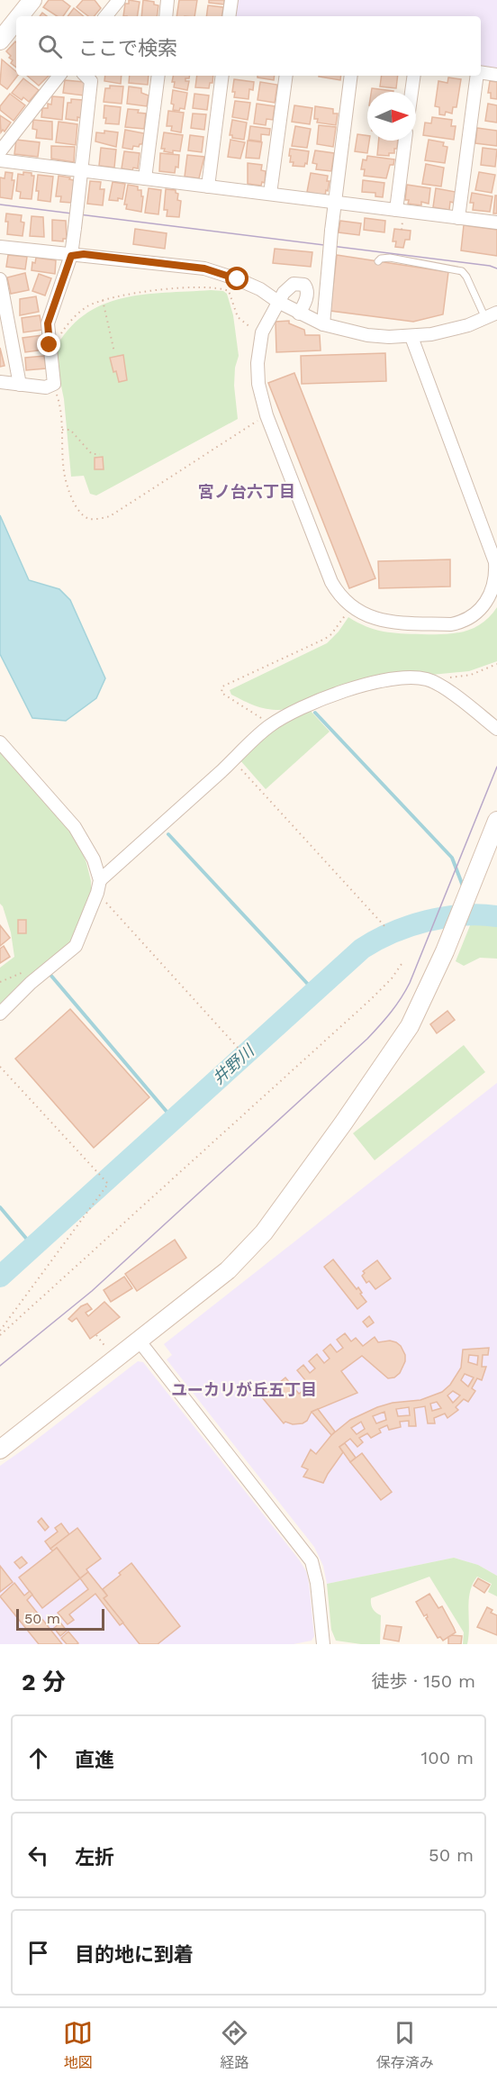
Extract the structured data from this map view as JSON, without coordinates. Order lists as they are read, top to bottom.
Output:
{
  "districts": ["宮ノ台六丁目", "ユーカリが丘五丁目"],
  "water": ["井野川"],
  "scale_bar": "50 m",
  "north": "right",
  "page": {
    "search": "ここで検索",
    "scale": "50 m",
    "heading": ["2 分", "徒歩 · 150 m"],
    "list": [
      ["直進", "100 m"],
      ["左折", "50 m"],
      "目的地に到着"
    ],
    "nav": ["地図", "経路", "保存済み"]
  }
}
